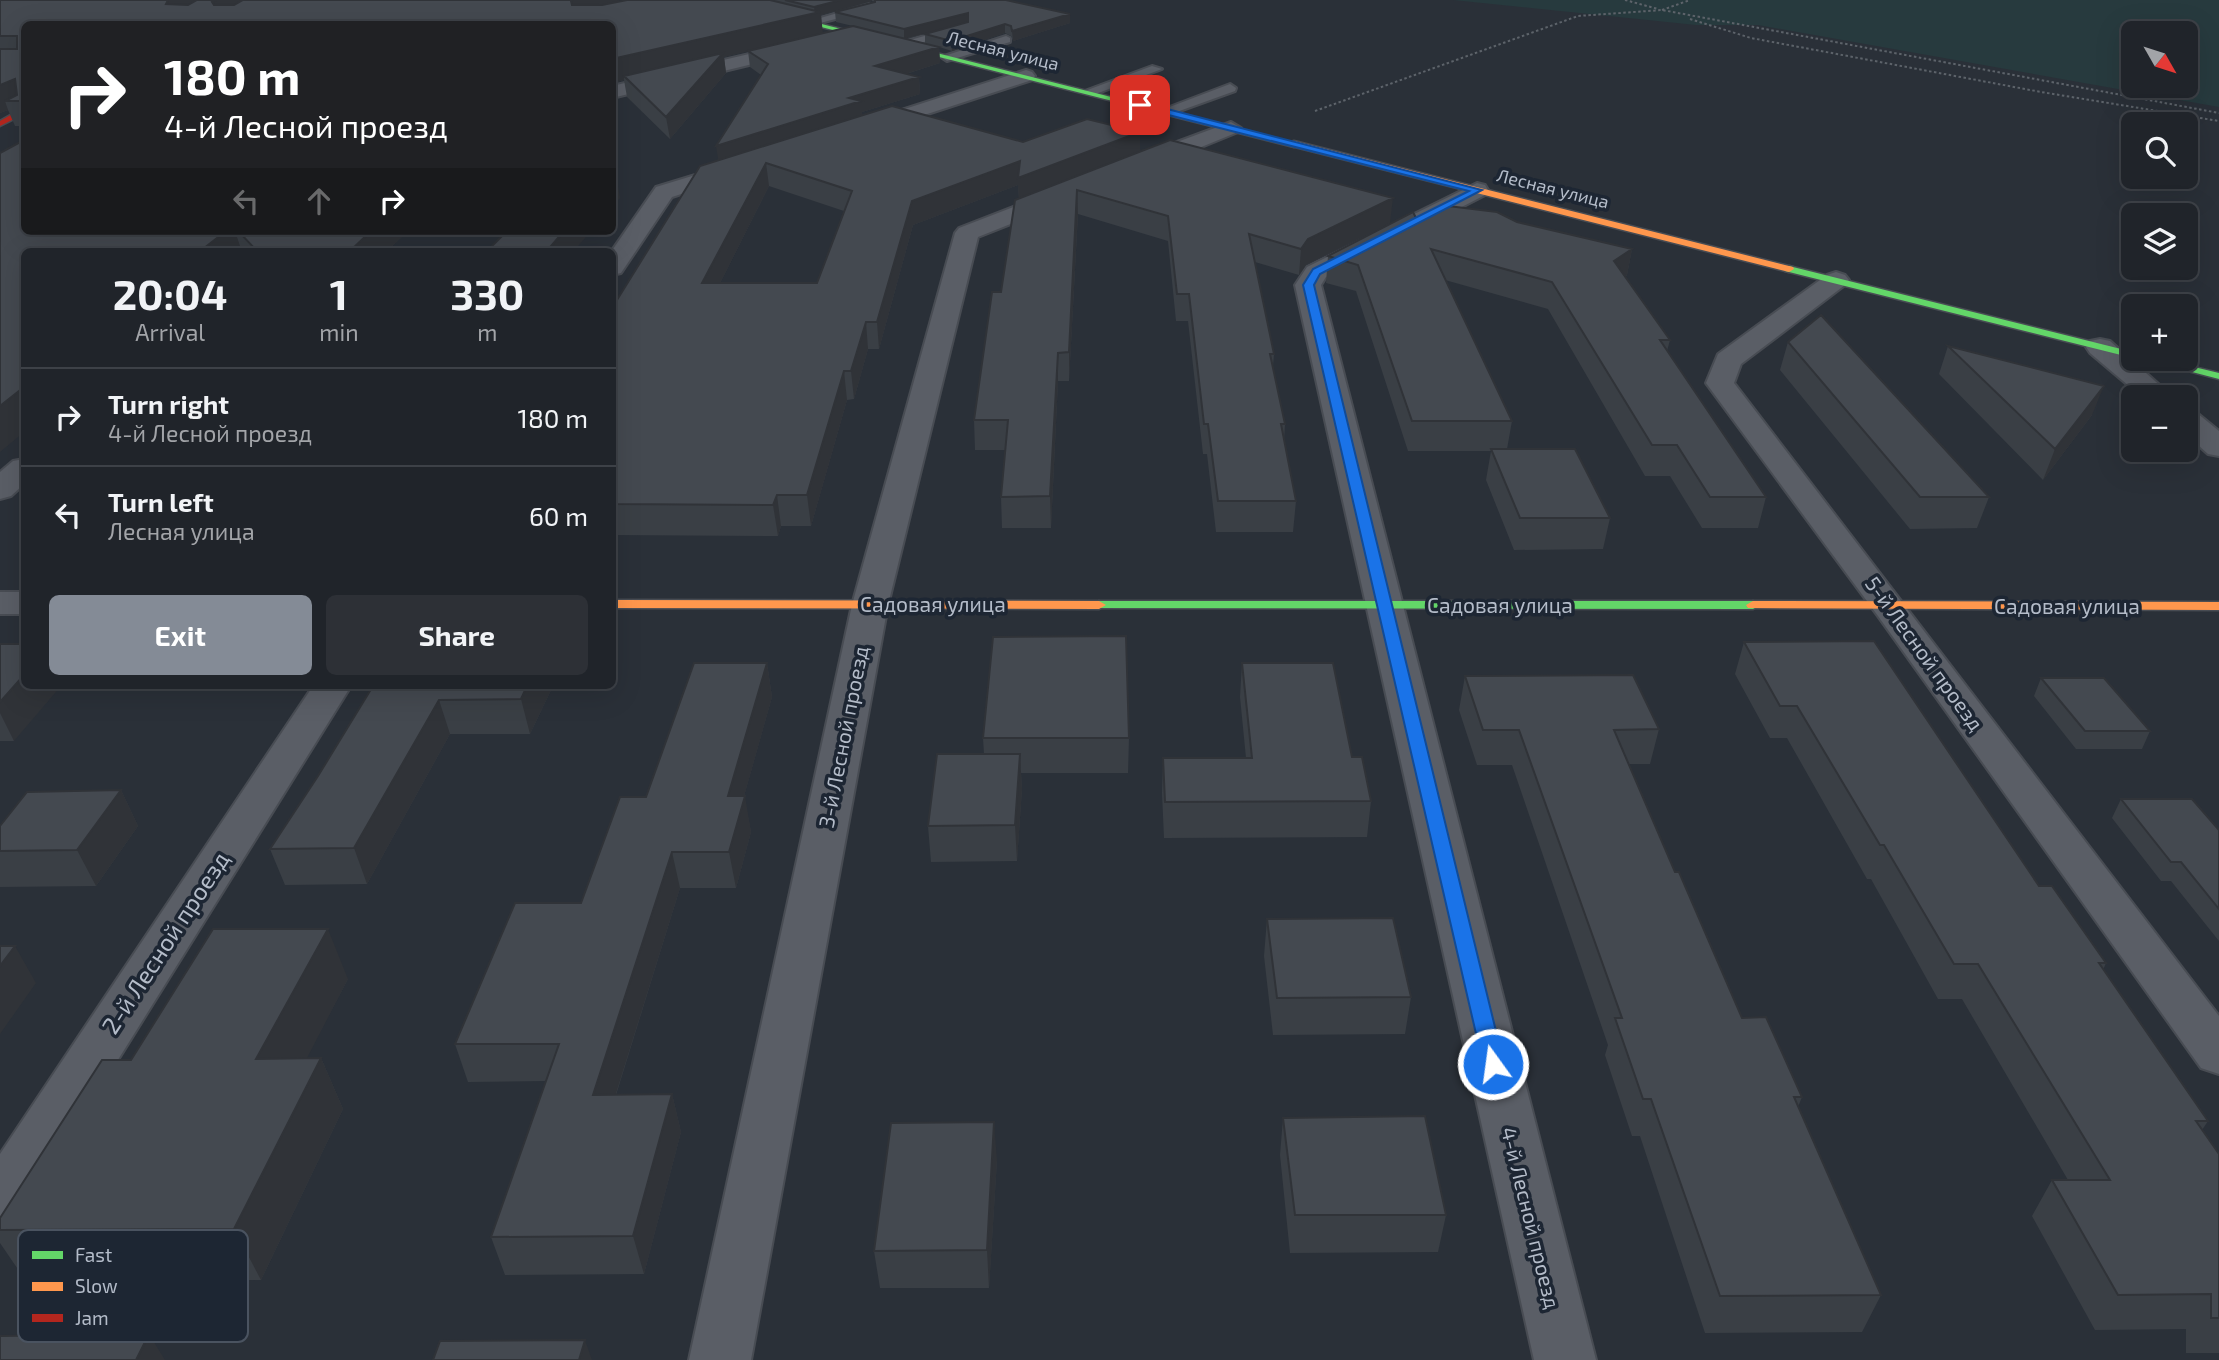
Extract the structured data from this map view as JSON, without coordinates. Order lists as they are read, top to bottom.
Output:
{
  "streets": {
    "main road": ["Лесная улица", "Садовая улица"],
    "street": [
      "5-й Лесной проезд",
      "3-й Лесной проезд",
      "2-й Лесной проезд",
      "4-й Лесной проезд"
    ]
  },
  "crossings": [
    ["Лесная улица", "5-й Лесной проезд"],
    ["Лесная улица", "3-й Лесной проезд"],
    ["Лесная улица", "4-й Лесной проезд"],
    ["Садовая улица", "5-й Лесной проезд"],
    ["Садовая улица", "3-й Лесной проезд"],
    ["Садовая улица", "4-й Лесной проезд"]
  ],
  "legend": ["Fast", "Slow", "Jam"],
  "north": "bottom right",
  "page": {
    "map_buttons": ["+", "−"],
    "turn": ["180 m", "4-й Лесной проезд"],
    "eta": [
      "20:04",
      "Arrival",
      "1",
      "min",
      "330",
      "m"
    ],
    "list": [
      {
        "name": "Turn right",
        "note": "4-й Лесной проезд",
        "value": "180 m"
      },
      {
        "name": "Turn left",
        "note": "Лесная улица",
        "value": "60 m"
      }
    ],
    "buttons": ["Exit", "Share"]
  }
}
